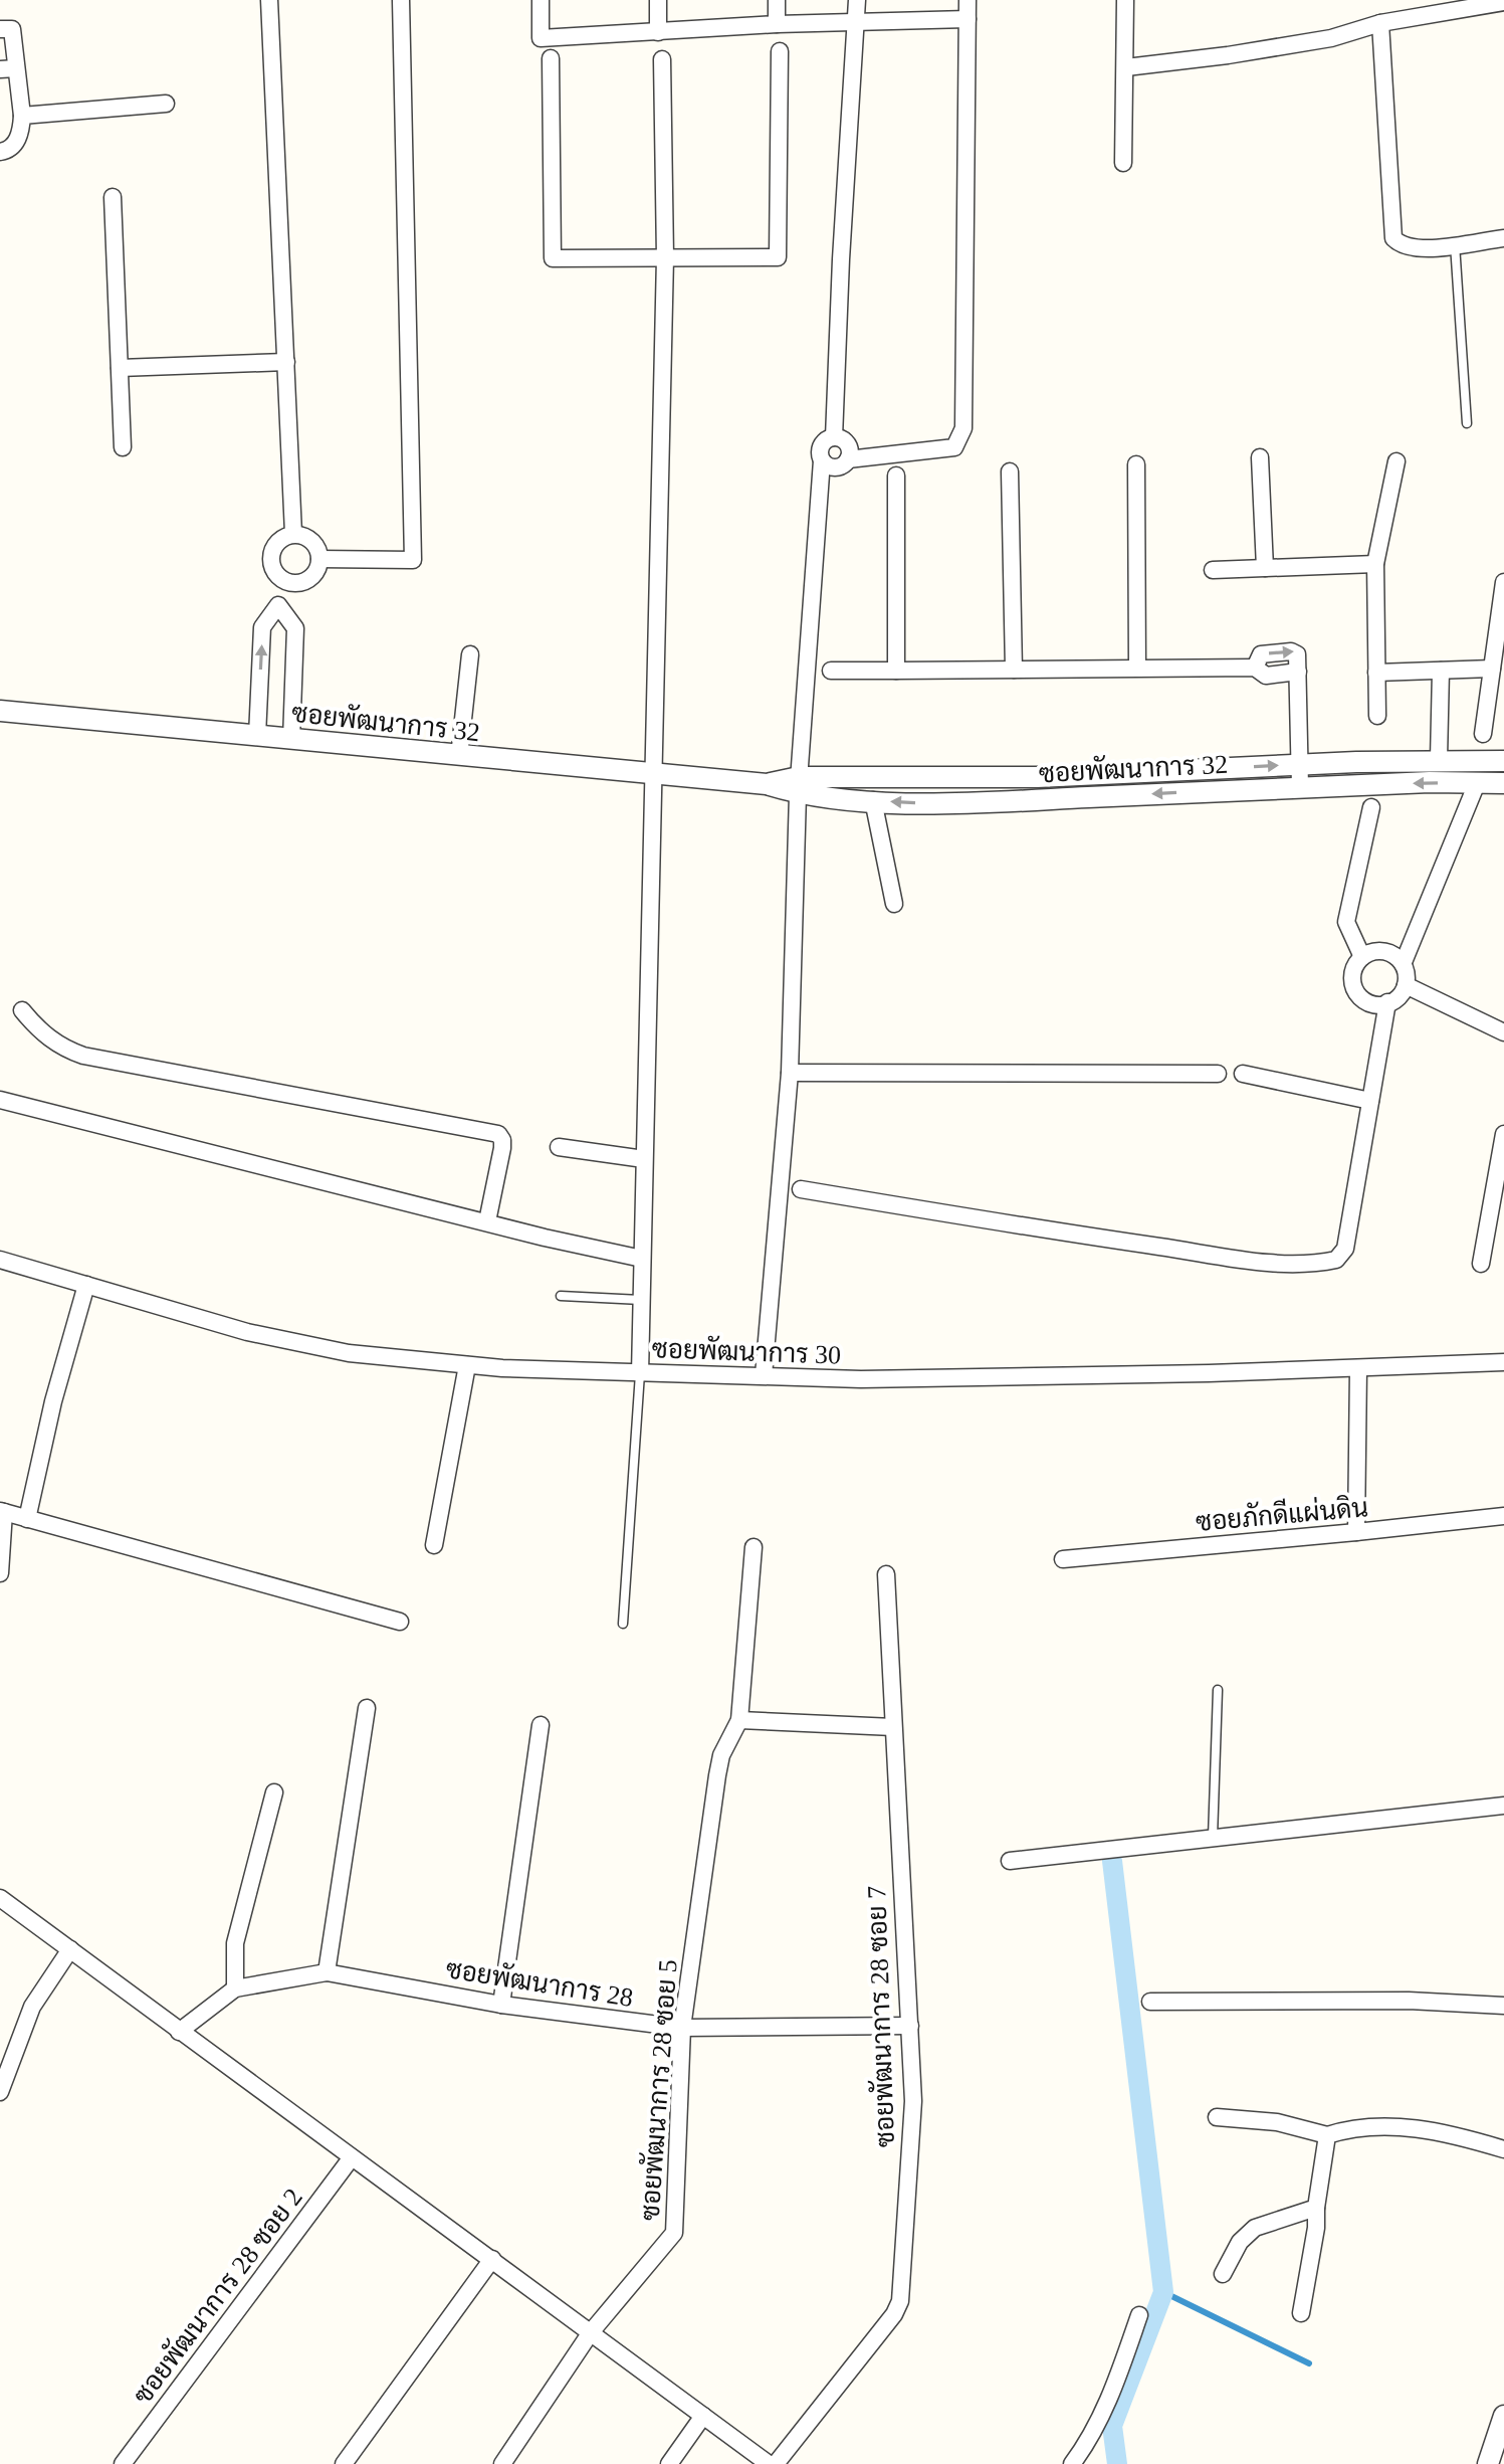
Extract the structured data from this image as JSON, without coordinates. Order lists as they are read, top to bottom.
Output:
{
  "streets": {
    "street": [
      "ซอยพัฒนาการ 32",
      "ซอยพัฒนาการ 30",
      "ซอยภักดีแผ่นดิน",
      "ซอยพัฒนาการ 28",
      "ซอยพัฒนาการ 28 ซอย 7",
      "ซอยพัฒนาการ 28 ซอย 5",
      "ซอยพัฒนาการ 28 ซอย 2"
    ]
  },
  "crossings": [
    ["ซอยพัฒนาการ 28", "ซอยพัฒนาการ 28 ซอย 7"],
    ["ซอยพัฒนาการ 28", "ซอยพัฒนาการ 28 ซอย 5"]
  ]
}
